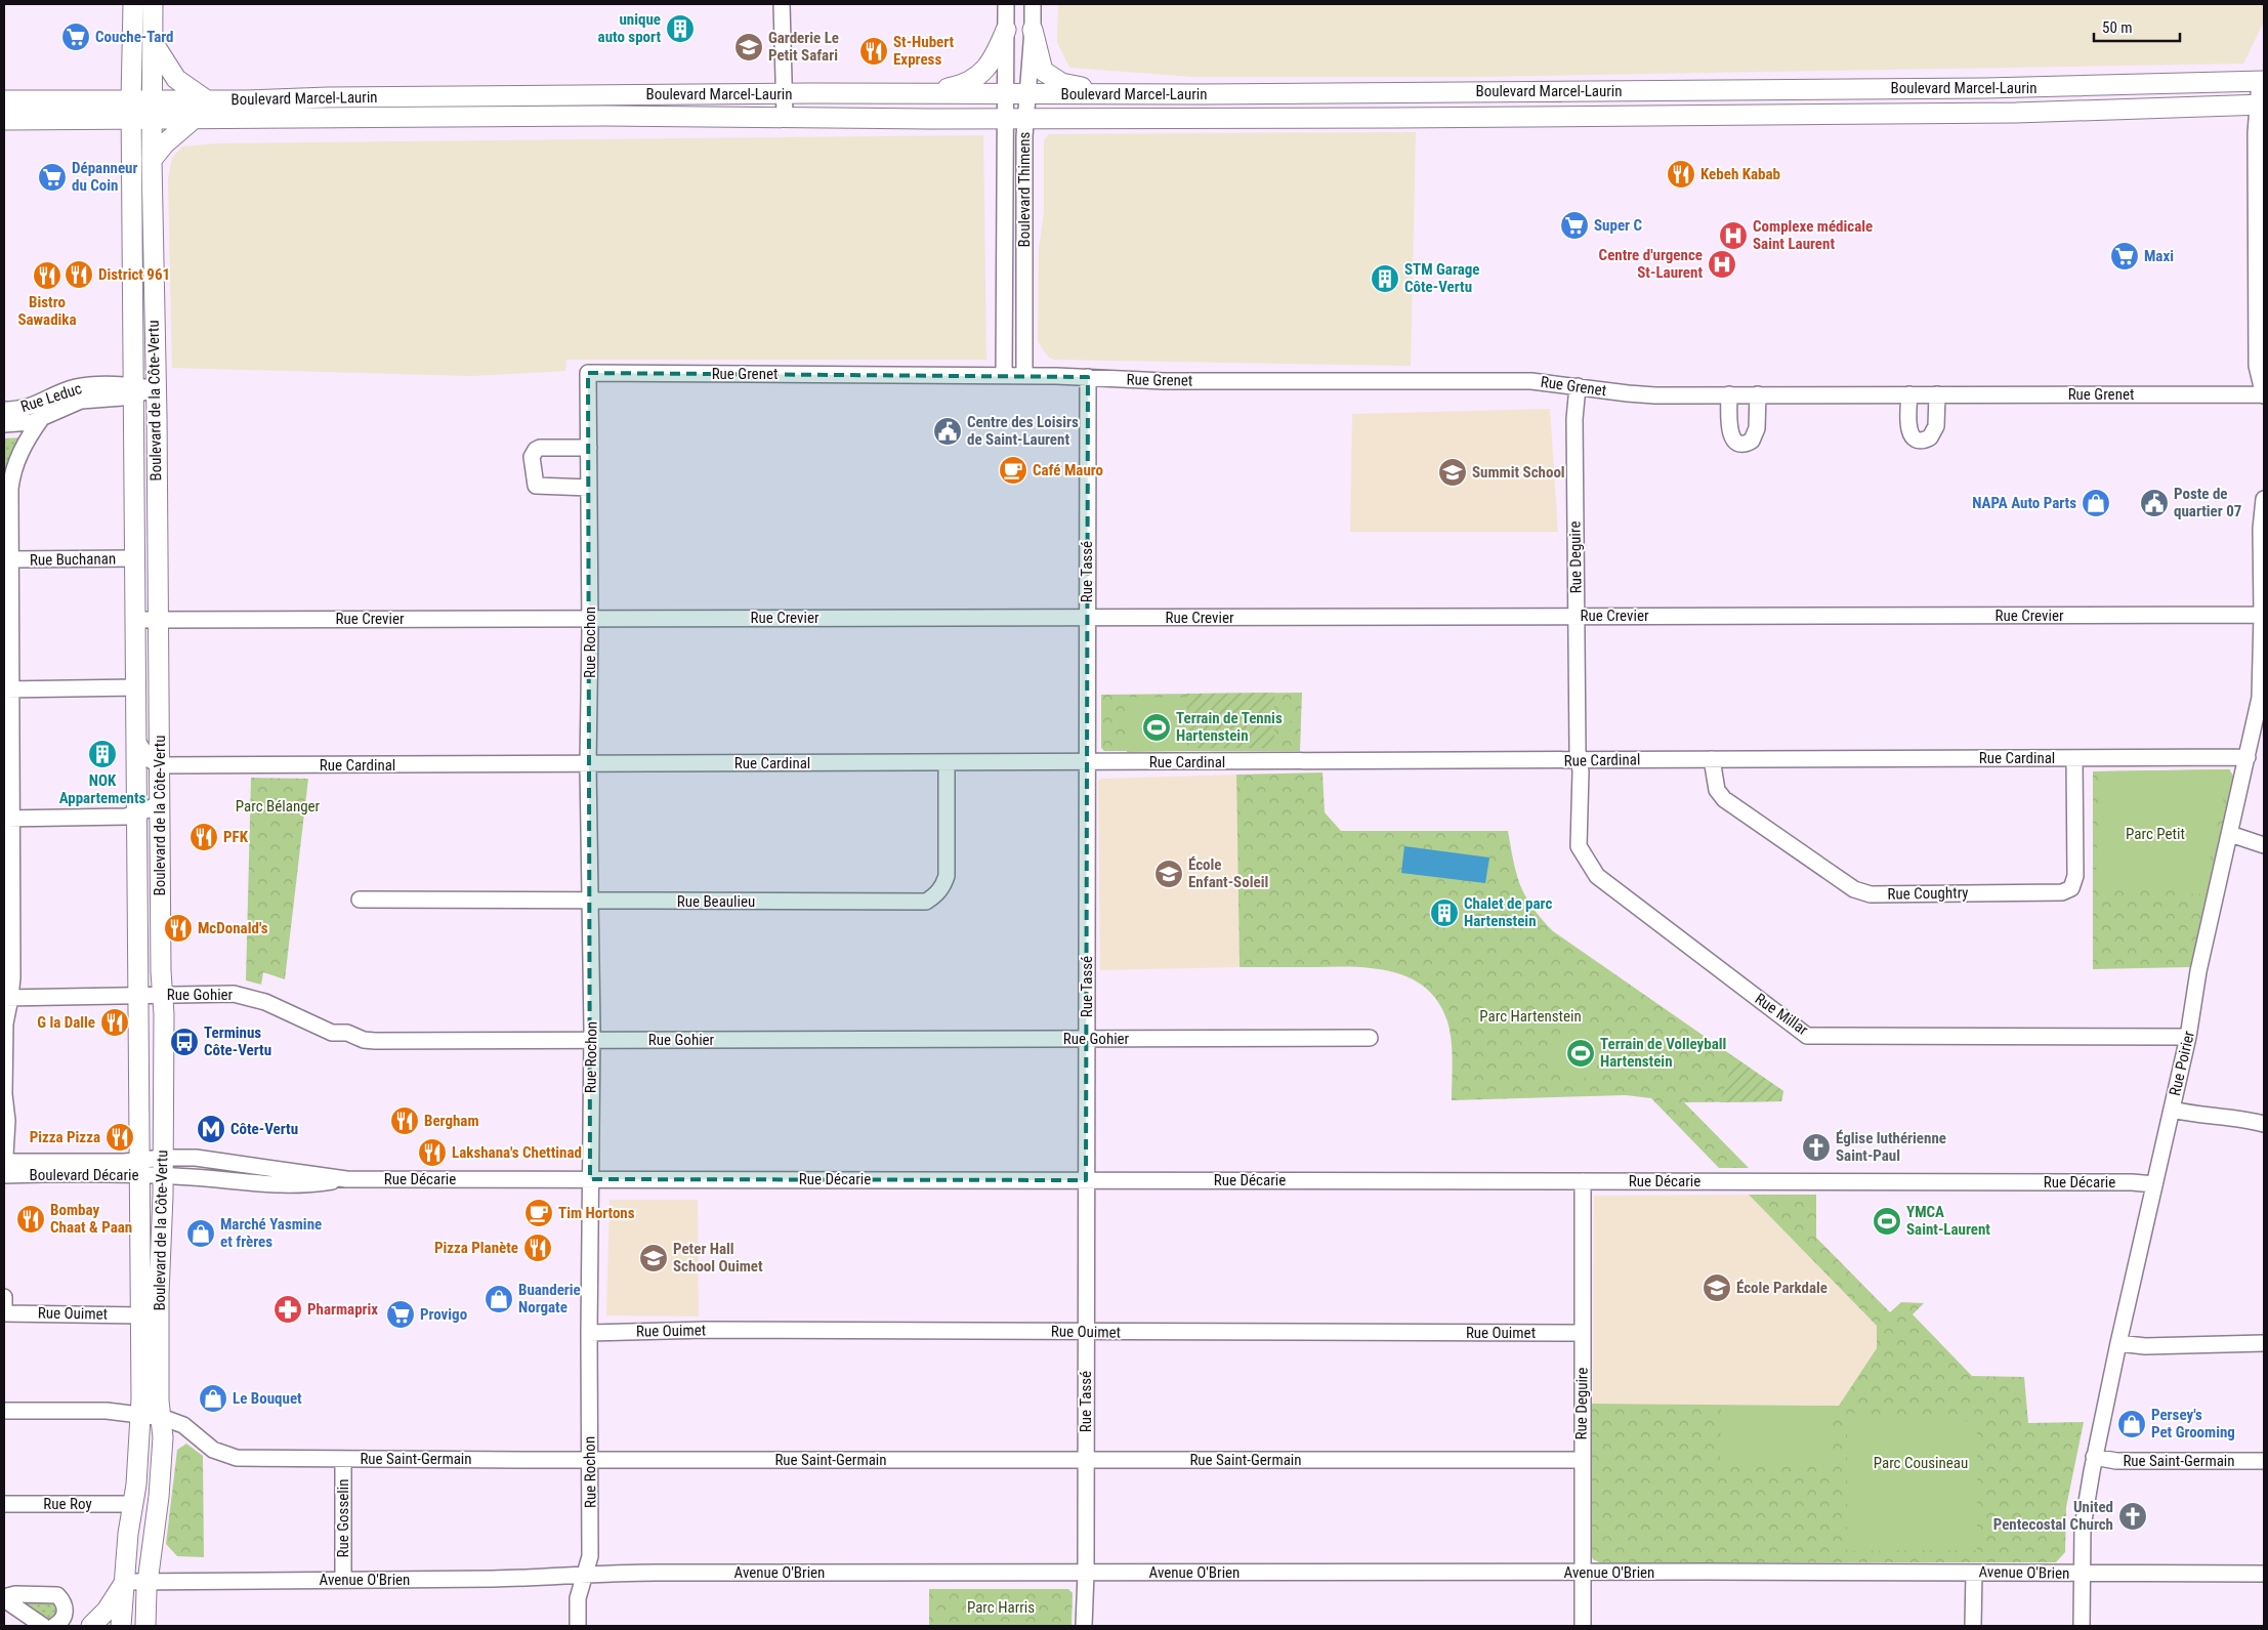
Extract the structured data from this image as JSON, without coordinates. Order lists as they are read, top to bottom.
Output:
{
  "streets": {
    "main road": ["Boulevard Marcel-Laurin", "Boulevard de la Côte-Vertu"],
    "street": [
      "Boulevard Thimens",
      "Rue Grenet",
      "Rue Leduc",
      "Rue Deguire",
      "Rue Buchanan",
      "Rue Tassé",
      "Rue Crevier",
      "Rue Rochon",
      "Rue Cardinal",
      "Rue Coughtry",
      "Rue Beaulieu",
      "Rue Gohier",
      "Rue Millar",
      "Rue Poirier",
      "Boulevard Décarie",
      "Rue Décarie",
      "Rue Ouimet",
      "Rue Saint-Germain",
      "Rue Roy",
      "Rue Gosselin",
      "Avenue O'Brien"
    ]
  },
  "crossings": [
    ["Boulevard Marcel-Laurin", "Boulevard Thimens"],
    ["Boulevard Marcel-Laurin", "Boulevard de la Côte-Vertu"],
    ["Boulevard Thimens", "Rue Grenet"],
    ["Rue Grenet", "Rue Deguire"],
    ["Rue Grenet", "Rue Tassé"],
    ["Rue Grenet", "Rue Rochon"],
    ["Rue Leduc", "Boulevard de la Côte-Vertu"],
    ["Boulevard de la Côte-Vertu", "Rue Buchanan"],
    ["Boulevard de la Côte-Vertu", "Rue Crevier"],
    ["Boulevard de la Côte-Vertu", "Rue Cardinal"],
    ["Boulevard de la Côte-Vertu", "Rue Gohier"],
    ["Boulevard de la Côte-Vertu", "Boulevard Décarie"],
    ["Boulevard de la Côte-Vertu", "Rue Décarie"],
    ["Boulevard de la Côte-Vertu", "Rue Ouimet"],
    ["Boulevard de la Côte-Vertu", "Rue Saint-Germain"],
    ["Boulevard de la Côte-Vertu", "Rue Roy"],
    ["Boulevard de la Côte-Vertu", "Avenue O'Brien"],
    ["Rue Deguire", "Rue Crevier"],
    ["Rue Deguire", "Rue Cardinal"],
    ["Rue Deguire", "Rue Millar"],
    ["Rue Deguire", "Rue Décarie"],
    ["Rue Deguire", "Rue Ouimet"],
    ["Rue Deguire", "Rue Saint-Germain"],
    ["Rue Deguire", "Avenue O'Brien"],
    ["Rue Tassé", "Rue Crevier"],
    ["Rue Tassé", "Rue Cardinal"],
    ["Rue Tassé", "Rue Gohier"],
    ["Rue Tassé", "Rue Décarie"],
    ["Rue Tassé", "Rue Ouimet"],
    ["Rue Tassé", "Rue Saint-Germain"],
    ["Rue Tassé", "Avenue O'Brien"],
    ["Rue Crevier", "Rue Rochon"],
    ["Rue Crevier", "Rue Poirier"],
    ["Rue Rochon", "Rue Cardinal"],
    ["Rue Rochon", "Rue Beaulieu"],
    ["Rue Rochon", "Rue Gohier"],
    ["Rue Rochon", "Rue Décarie"],
    ["Rue Rochon", "Rue Ouimet"],
    ["Rue Rochon", "Rue Saint-Germain"],
    ["Rue Rochon", "Avenue O'Brien"],
    ["Rue Cardinal", "Rue Coughtry"],
    ["Rue Cardinal", "Rue Beaulieu"],
    ["Rue Cardinal", "Rue Millar"],
    ["Rue Cardinal", "Rue Poirier"],
    ["Rue Millar", "Rue Poirier"],
    ["Rue Poirier", "Rue Décarie"],
    ["Rue Poirier", "Rue Saint-Germain"],
    ["Rue Poirier", "Avenue O'Brien"],
    ["Boulevard Décarie", "Rue Décarie"],
    ["Rue Saint-Germain", "Rue Gosselin"],
    ["Rue Gosselin", "Avenue O'Brien"]
  ],
  "parks": [
    "Parc Bélanger",
    "Parc Petit",
    "Parc Hartenstein",
    "Parc Cousineau",
    "Parc Harris"
  ],
  "places": {
    "building": [
      "unique auto sport",
      "STM Garage Côte-Vertu",
      "NOK Appartements",
      "Chalet de parc Hartenstein"
    ],
    "supermarket": [
      "Couche-Tard",
      "Dépanneur du Coin",
      "Super C",
      "Maxi",
      "Provigo"
    ],
    "school or university": [
      "Garderie Le Petit Safari",
      "Summit School",
      "École Enfant-Soleil",
      "Peter Hall School Ouimet",
      "École Parkdale"
    ],
    "restaurant": [
      "St-Hubert Express",
      "Kebeh Kabab",
      "District 961",
      "Bistro Sawadika",
      "PFK",
      "McDonald's",
      "G la Dalle",
      "Bergham",
      "Pizza Pizza",
      "Lakshana's Chettinad",
      "Bombay Chaat & Paan",
      "Pizza Planète"
    ],
    "hospital": ["Complexe médicale Saint Laurent", "Centre d'urgence St-Laurent"],
    "public building": ["Centre des Loisirs de Saint-Laurent", "Poste de quartier 07"],
    "cafe": ["Café Mauro", "Tim Hortons"],
    "shop": [
      "NAPA Auto Parts",
      "Marché Yasmine et frères",
      "Buanderie Norgate",
      "Le Bouquet",
      "Persey's Pet Grooming"
    ],
    "sports": ["Terrain de Tennis Hartenstein", "Terrain de Volleyball Hartenstein", "YMCA Saint-Laurent"],
    "bus stop": ["Terminus Côte-Vertu"],
    "metro station": ["Côte-Vertu"],
    "church": ["Église luthérienne Saint-Paul", "United Pentecostal Church"],
    "pharmacy": ["Pharmaprix"]
  },
  "scale_bar": "50 m"
}
